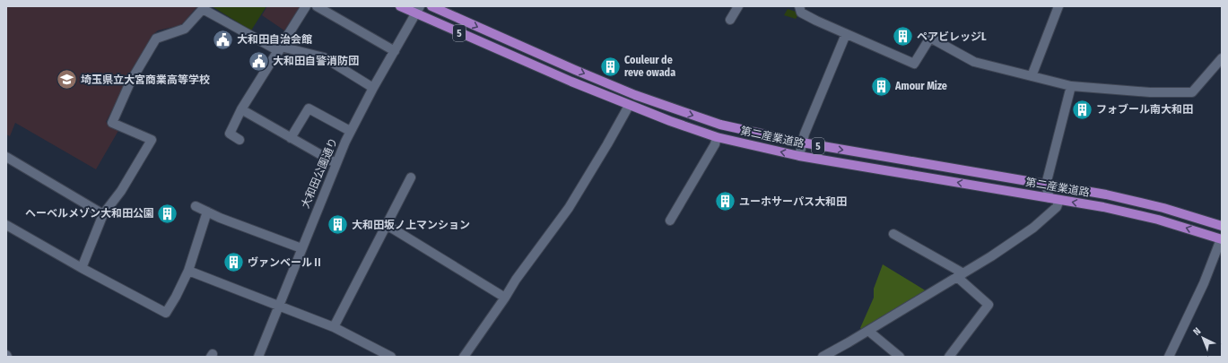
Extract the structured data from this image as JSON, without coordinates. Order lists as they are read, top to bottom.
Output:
{
  "streets": {
    "main road": ["5", "第二産業道路"],
    "street": ["大和田公園通り"]
  },
  "crossings": [
    ["第二産業道路", "大和田公園通り"]
  ],
  "places": {
    "building": [
      "ペアビレッジL",
      "Couleur de reve owada",
      "Amour Mize",
      "フォブール南大和田",
      "ユーホサーパス大和田",
      "ヘーベルメゾン大和田公園",
      "大和田坂ノ上マンション",
      "ヴァンベールⅡ"
    ],
    "public building": ["大和田自治会館", "大和田自警消防団"],
    "school or university": ["埼玉県立大宮商業高等学校"]
  },
  "north": "top left"
}
